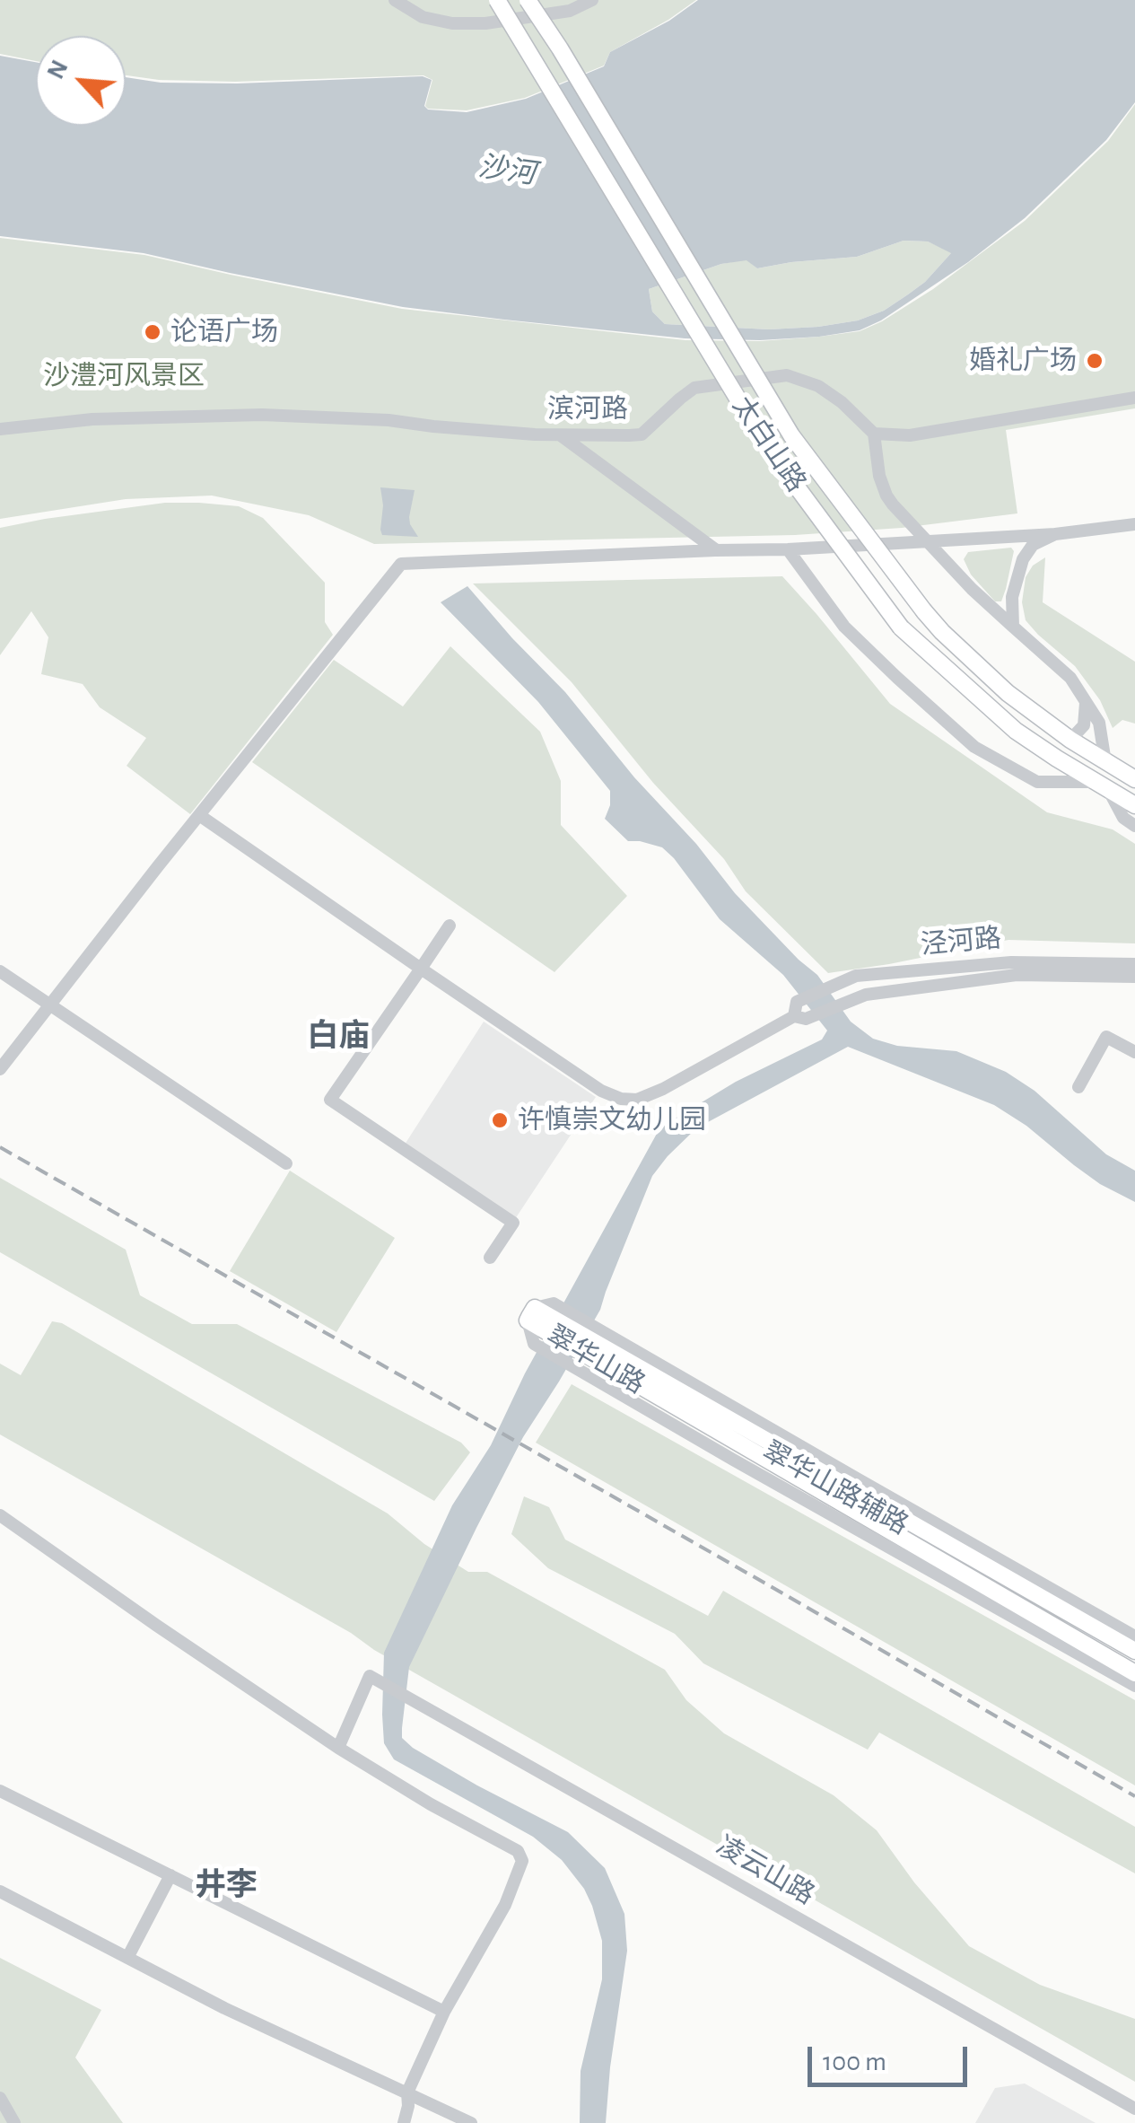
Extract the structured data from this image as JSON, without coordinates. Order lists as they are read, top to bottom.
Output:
{
  "streets": {
    "main road": ["太白山路", "翠华山路"],
    "street": [
      "滨河路",
      "泾河路",
      "翠华山路辅路",
      "凌云山路"
    ]
  },
  "crossings": [
    ["翠华山路", "翠华山路辅路"]
  ],
  "districts": ["白庙", "井李"],
  "water": ["沙河"],
  "parks": ["沙澧河风景区"],
  "places": ["论语广场", "婚礼广场", "许慎崇文幼儿园"],
  "scale_bar": "100 m",
  "north": "top left"
}
